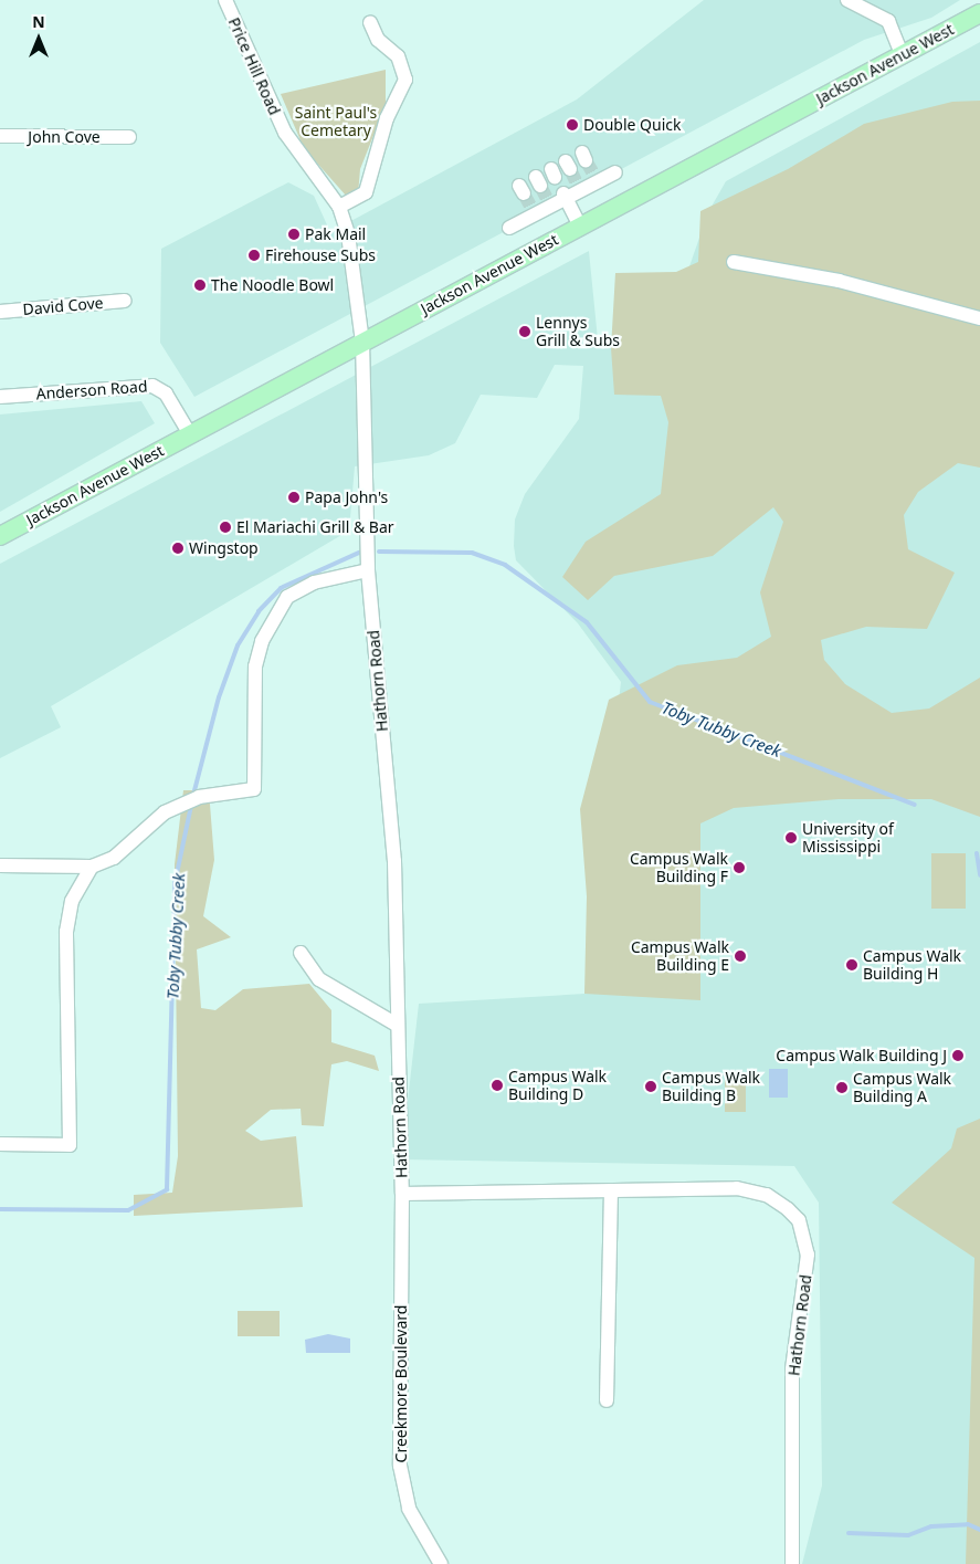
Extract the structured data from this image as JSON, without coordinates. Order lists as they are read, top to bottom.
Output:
{
  "streets": {
    "main road": ["Jackson Avenue West"],
    "street": [
      "Price Hill Road",
      "John Cove",
      "David Cove",
      "Anderson Road",
      "Hathorn Road",
      "Creekmore Boulevard"
    ]
  },
  "crossings": [
    ["Jackson Avenue West", "Price Hill Road"],
    ["Jackson Avenue West", "Anderson Road"],
    ["Jackson Avenue West", "Hathorn Road"],
    ["Price Hill Road", "Hathorn Road"],
    ["Hathorn Road", "Creekmore Boulevard"]
  ],
  "water": ["Toby Tubby Creek"],
  "parks": ["Saint Paul's Cemetary"],
  "places": [
    "Double Quick",
    "Pak Mail",
    "Firehouse Subs",
    "The Noodle Bowl",
    "Lennys Grill & Subs",
    "Papa John's",
    "El Mariachi Grill & Bar",
    "Wingstop",
    "University of Mississippi",
    "Campus Walk Building F",
    "Campus Walk Building E",
    "Campus Walk Building H",
    "Campus Walk Building J",
    "Campus Walk Building D",
    "Campus Walk Building B",
    "Campus Walk Building A"
  ],
  "north": "top"
}
